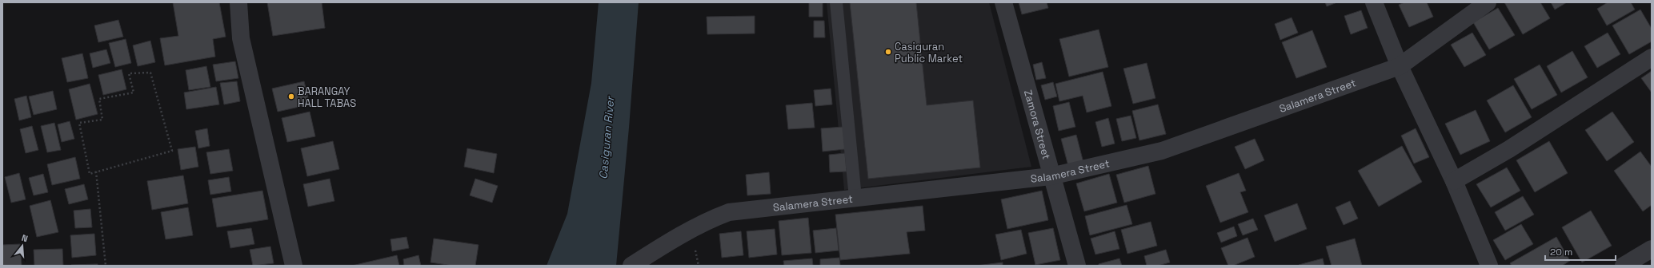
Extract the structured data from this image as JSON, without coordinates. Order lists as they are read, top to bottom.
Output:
{
  "streets": {
    "street": ["Salamera Street", "Zamora Street"]
  },
  "crossings": [
    ["Salamera Street", "Zamora Street"]
  ],
  "water": ["Casiguran River"],
  "places": ["Casiguran Public Market", "BARANGAY HALL TABAS"],
  "scale_bar": "20 m",
  "north": "top"
}
